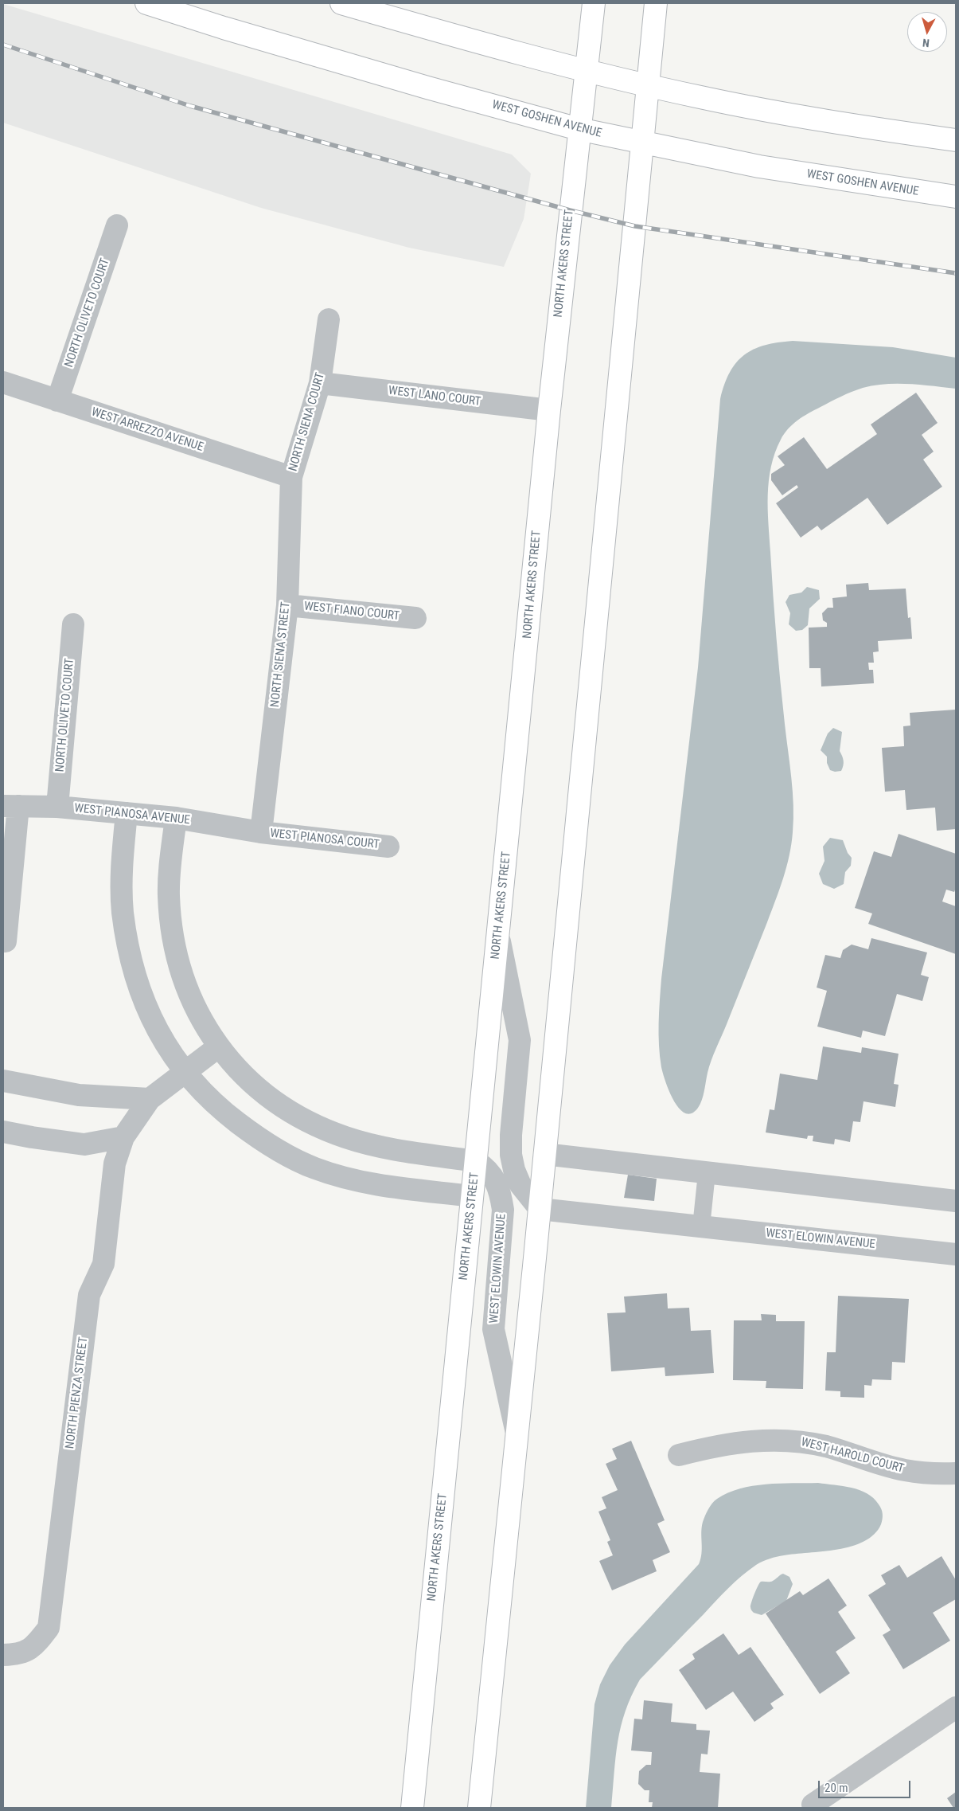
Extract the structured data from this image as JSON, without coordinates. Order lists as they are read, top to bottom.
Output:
{
  "streets": {
    "main road": ["WEST GOSHEN AVENUE", "NORTH AKERS STREET"],
    "street": [
      "NORTH OLIVETO COURT",
      "WEST LANO COURT",
      "NORTH SIENA COURT",
      "WEST ARREZZO AVENUE",
      "WEST FIANO COURT",
      "NORTH SIENA STREET",
      "WEST PIANOSA AVENUE",
      "WEST PIANOSA COURT",
      "WEST ELOWIN AVENUE",
      "NORTH PIENZA STREET",
      "WEST HAROLD COURT"
    ]
  },
  "crossings": [
    ["WEST GOSHEN AVENUE", "NORTH AKERS STREET"],
    ["NORTH AKERS STREET", "WEST LANO COURT"],
    ["NORTH AKERS STREET", "WEST ELOWIN AVENUE"],
    ["NORTH OLIVETO COURT", "WEST ARREZZO AVENUE"],
    ["NORTH OLIVETO COURT", "WEST PIANOSA AVENUE"],
    ["WEST LANO COURT", "NORTH SIENA COURT"],
    ["NORTH SIENA COURT", "WEST ARREZZO AVENUE"],
    ["NORTH SIENA COURT", "NORTH SIENA STREET"],
    ["WEST ARREZZO AVENUE", "NORTH SIENA STREET"],
    ["WEST FIANO COURT", "NORTH SIENA STREET"],
    ["NORTH SIENA STREET", "WEST PIANOSA AVENUE"],
    ["NORTH SIENA STREET", "WEST PIANOSA COURT"],
    ["WEST PIANOSA AVENUE", "WEST PIANOSA COURT"]
  ],
  "scale_bar": "20 m",
  "north": "bottom"
}
